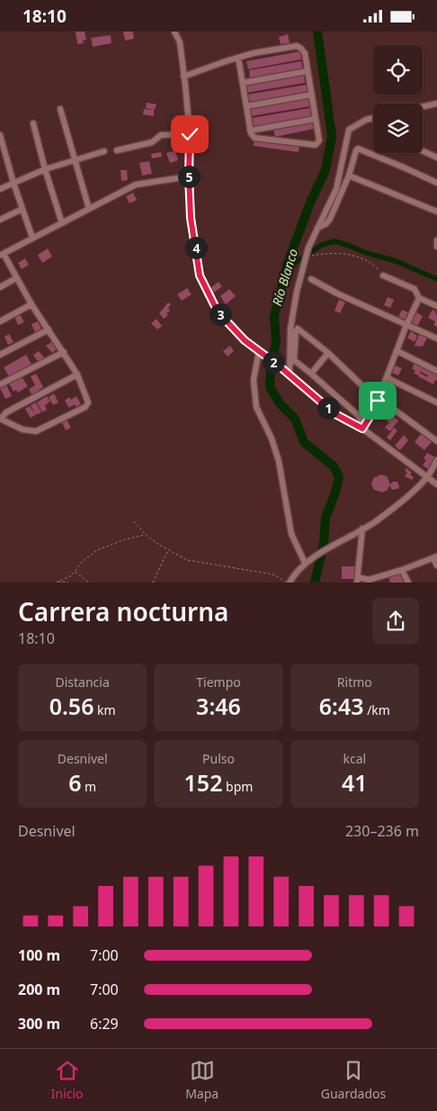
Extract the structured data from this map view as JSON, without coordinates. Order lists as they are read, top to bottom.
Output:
{
  "water": ["Río Blanco"],
  "page": {
    "status": "18:10",
    "pins": [
      "5",
      "4",
      "3",
      "2",
      "1"
    ],
    "heading": ["Carrera nocturna", "18:10"],
    "stats": [
      ["Distancia", "0.56 km"],
      ["Tiempo", "3:46"],
      ["Ritmo", "6:43 /km"],
      ["Desnivel", "6 m"],
      ["Pulso", "152 bpm"],
      ["kcal", "41"]
    ],
    "chart": ["Desnivel", "230–236 m"],
    "list": [
      {
        "name": "100 m",
        "note": "7:00"
      },
      {
        "name": "200 m",
        "note": "7:00"
      },
      {
        "name": "300 m",
        "note": "6:29"
      }
    ],
    "tabs": ["Inicio", "Mapa", "Guardados"]
  }
}
